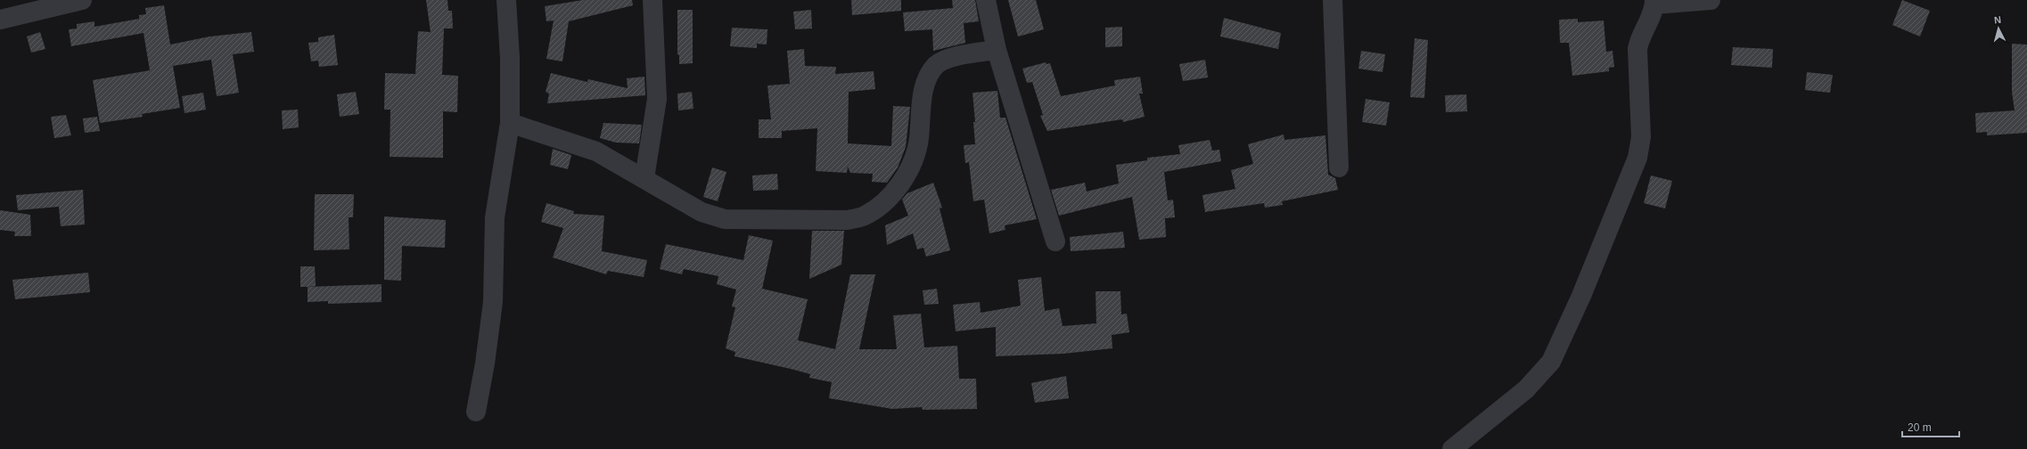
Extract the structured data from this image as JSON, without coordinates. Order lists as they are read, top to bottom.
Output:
{
  "scale_bar": "20 m",
  "north": "top"
}
